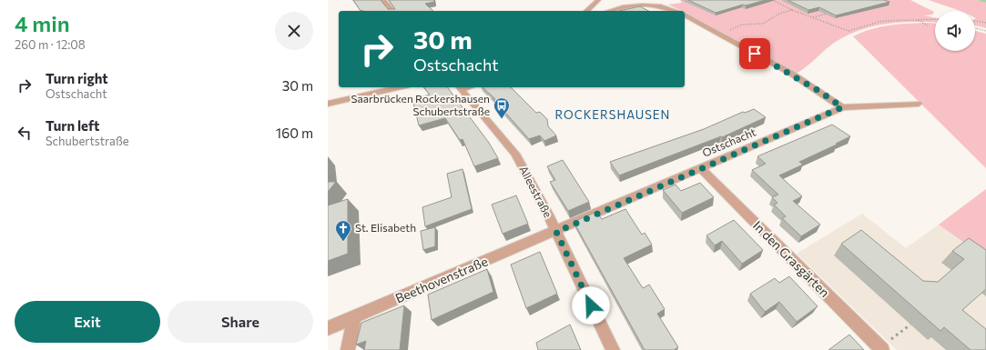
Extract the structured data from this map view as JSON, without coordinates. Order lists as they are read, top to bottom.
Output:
{
  "streets": {
    "street": [
      "Ostschacht",
      "Alleestraße",
      "In den Grasgärten",
      "Beethovenstraße"
    ]
  },
  "crossings": [
    ["Ostschacht", "Alleestraße"],
    ["Ostschacht", "In den Grasgärten"],
    ["Ostschacht", "Beethovenstraße"],
    ["Alleestraße", "Beethovenstraße"]
  ],
  "districts": ["ROCKERSHAUSEN"],
  "places": {
    "bus stop": ["Saarbrücken Rockershausen Schubertstraße"],
    "church": ["St. Elisabeth"]
  },
  "page": {
    "heading": ["4 min", "260 m · 12:08"],
    "turn": ["30 m", "Ostschacht"],
    "list": [
      {
        "name": "Turn right",
        "note": "Ostschacht",
        "value": "30 m"
      },
      {
        "name": "Turn left",
        "note": "Schubertstraße",
        "value": "160 m"
      }
    ],
    "buttons": ["Exit", "Share"]
  }
}
